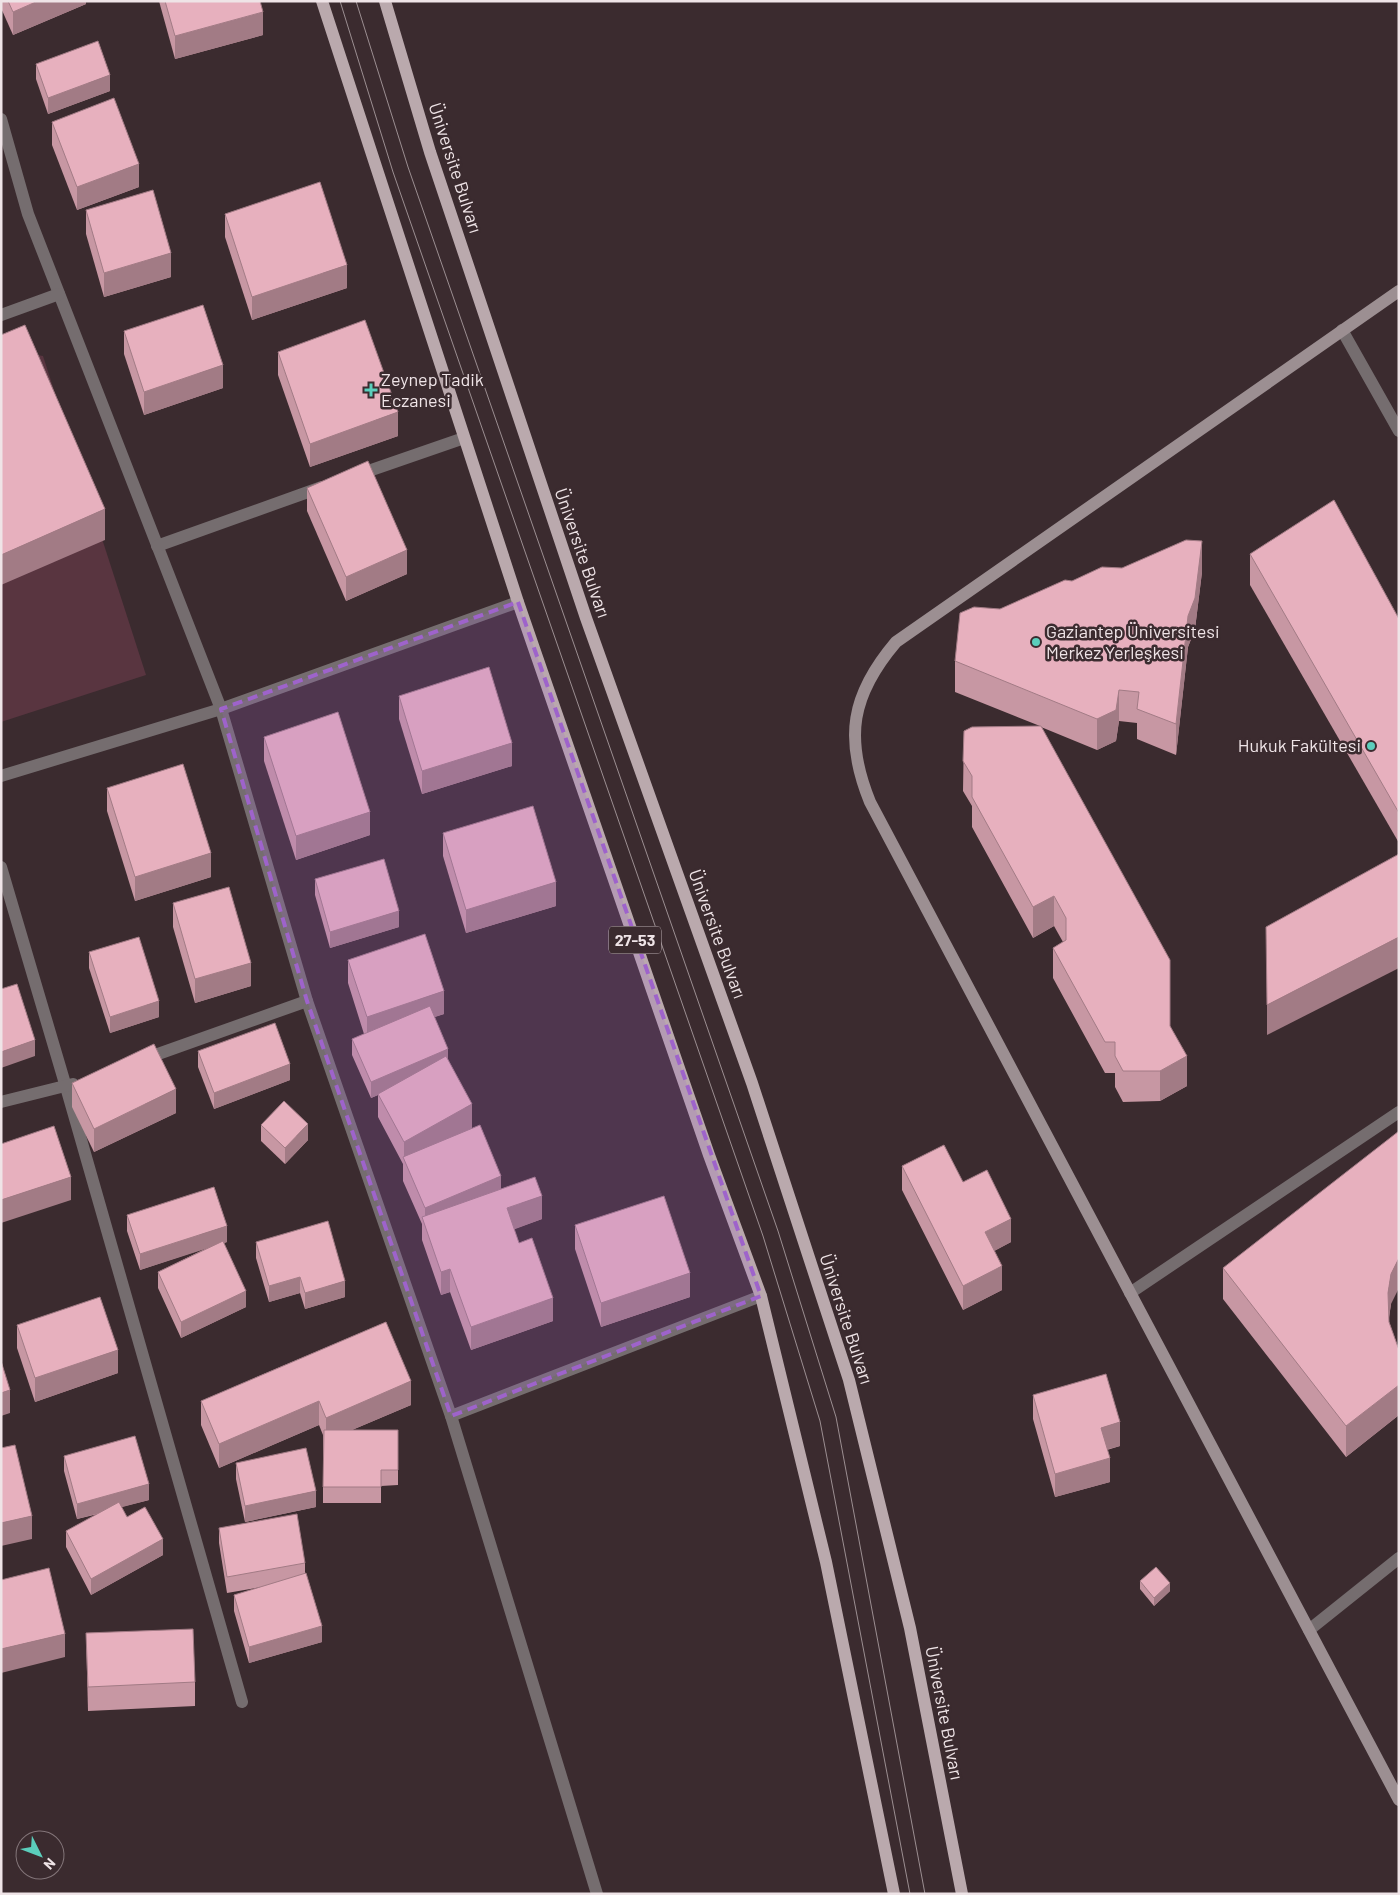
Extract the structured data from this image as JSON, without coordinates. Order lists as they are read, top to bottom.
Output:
{
  "streets": {
    "main road": ["Üniversite Bulvarı", "27-53"]
  },
  "places": {
    "health": ["Zeynep Tadik Eczanesi"],
    "other": ["Gaziantep Üniversitesi Merkez Yerleşkesi", "Hukuk Fakültesi"]
  },
  "north": "bottom right"
}
